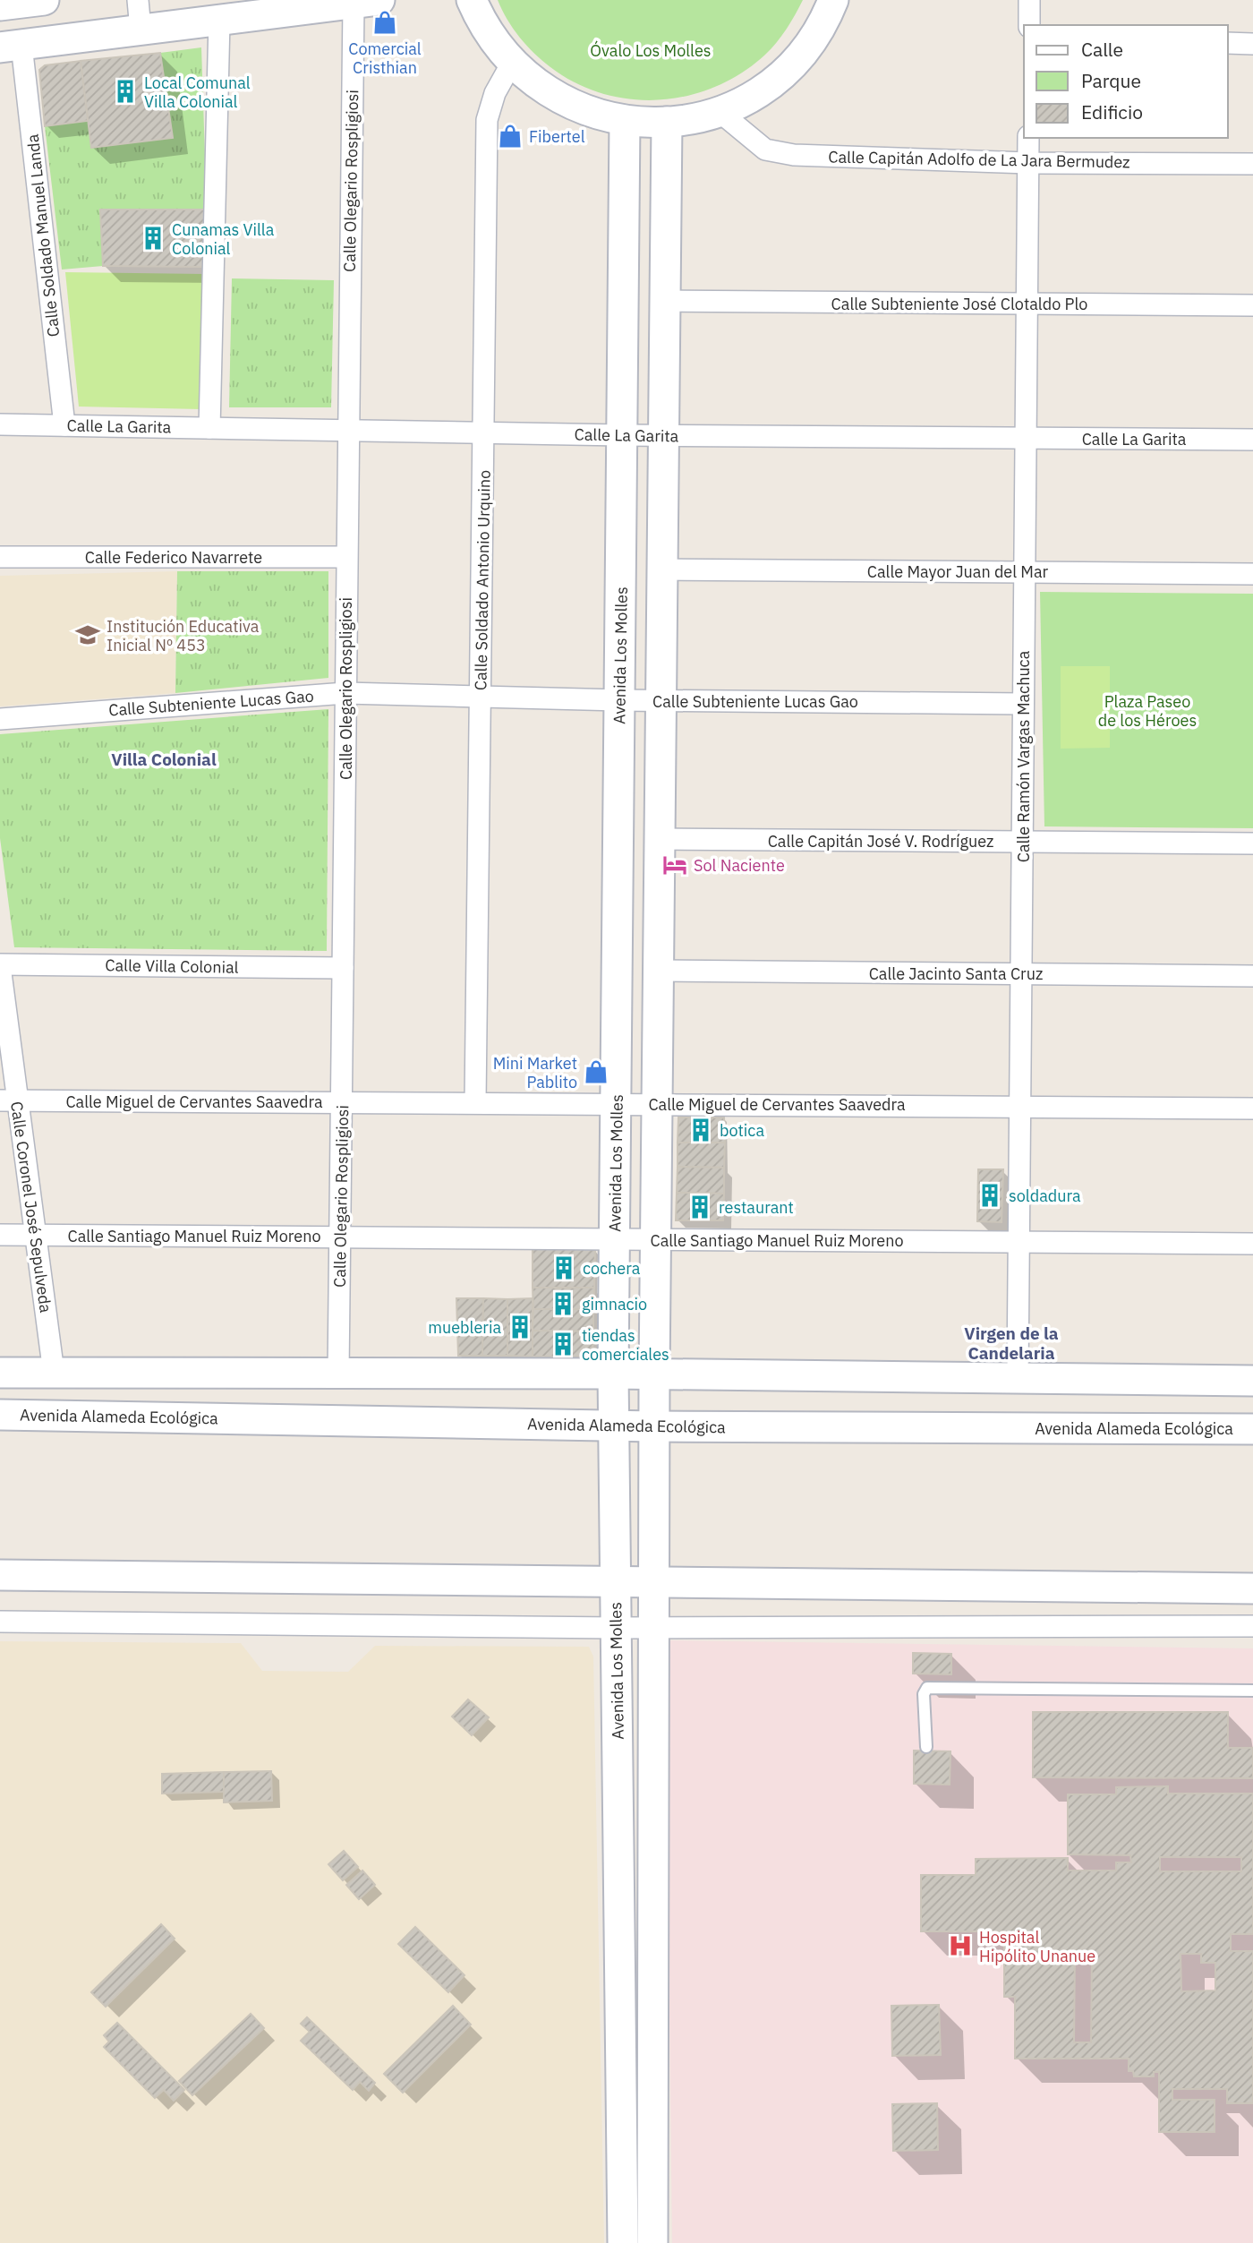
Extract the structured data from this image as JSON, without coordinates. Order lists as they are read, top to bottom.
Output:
{
  "streets": {
    "street": [
      "Calle Capitán Adolfo de La Jara Bermudez",
      "Calle Olegario Rospligiosi",
      "Calle Soldado Manuel Landa",
      "Calle Subteniente José Clotaldo Plo",
      "Calle La Garita",
      "Calle Federico Navarrete",
      "Calle Mayor Juan del Mar",
      "Calle Soldado Antonio Urquino",
      "Avenida Los Molles",
      "Calle Subteniente Lucas Gao",
      "Calle Ramón Vargas Machuca",
      "Calle Capitán José V. Rodríguez",
      "Calle Villa Colonial",
      "Calle Jacinto Santa Cruz",
      "Calle Miguel de Cervantes Saavedra",
      "Calle Coronel José Sepulveda",
      "Calle Santiago Manuel Ruiz Moreno",
      "Avenida Alameda Ecológica"
    ]
  },
  "crossings": [
    ["Calle Capitán Adolfo de La Jara Bermudez", "Calle Ramón Vargas Machuca"],
    ["Calle Olegario Rospligiosi", "Calle La Garita"],
    ["Calle Olegario Rospligiosi", "Calle Federico Navarrete"],
    ["Calle Olegario Rospligiosi", "Calle Subteniente Lucas Gao"],
    ["Calle Olegario Rospligiosi", "Calle Villa Colonial"],
    ["Calle Olegario Rospligiosi", "Calle Miguel de Cervantes Saavedra"],
    ["Calle Olegario Rospligiosi", "Calle Santiago Manuel Ruiz Moreno"],
    ["Calle Soldado Manuel Landa", "Calle La Garita"],
    ["Calle Subteniente José Clotaldo Plo", "Calle Ramón Vargas Machuca"],
    ["Calle La Garita", "Calle Soldado Antonio Urquino"],
    ["Calle La Garita", "Avenida Los Molles"],
    ["Calle La Garita", "Calle Ramón Vargas Machuca"],
    ["Calle Mayor Juan del Mar", "Calle Ramón Vargas Machuca"],
    ["Calle Soldado Antonio Urquino", "Calle Subteniente Lucas Gao"],
    ["Calle Soldado Antonio Urquino", "Calle Miguel de Cervantes Saavedra"],
    ["Avenida Los Molles", "Calle Subteniente Lucas Gao"],
    ["Avenida Los Molles", "Calle Miguel de Cervantes Saavedra"],
    ["Avenida Los Molles", "Calle Santiago Manuel Ruiz Moreno"],
    ["Avenida Los Molles", "Avenida Alameda Ecológica"],
    ["Calle Subteniente Lucas Gao", "Calle Ramón Vargas Machuca"],
    ["Calle Ramón Vargas Machuca", "Calle Capitán José V. Rodríguez"],
    ["Calle Ramón Vargas Machuca", "Calle Jacinto Santa Cruz"],
    ["Calle Ramón Vargas Machuca", "Calle Miguel de Cervantes Saavedra"],
    ["Calle Ramón Vargas Machuca", "Calle Santiago Manuel Ruiz Moreno"],
    ["Calle Villa Colonial", "Calle Coronel José Sepulveda"],
    ["Calle Miguel de Cervantes Saavedra", "Calle Coronel José Sepulveda"],
    ["Calle Coronel José Sepulveda", "Calle Santiago Manuel Ruiz Moreno"]
  ],
  "districts": ["Villa Colonial", "Virgen de la Candelaria"],
  "parks": ["Óvalo Los Molles", "Plaza Paseo de los Héroes"],
  "places": {
    "shop": ["Comercial Cristhian", "Fibertel", "Mini Market Pablito"],
    "building": [
      "Local Comunal Villa Colonial",
      "Cunamas Villa Colonial",
      "botica",
      "soldadura",
      "restaurant",
      "cochera",
      "gimnacio",
      "muebleria",
      "tiendas comerciales"
    ],
    "school or university": ["Institución Educativa Inicial Nº 453"],
    "hotel": ["Sol Naciente"],
    "hospital": ["Hospital Hipólito Unanue"]
  },
  "legend": ["Calle", "Parque", "Edificio"]
}
